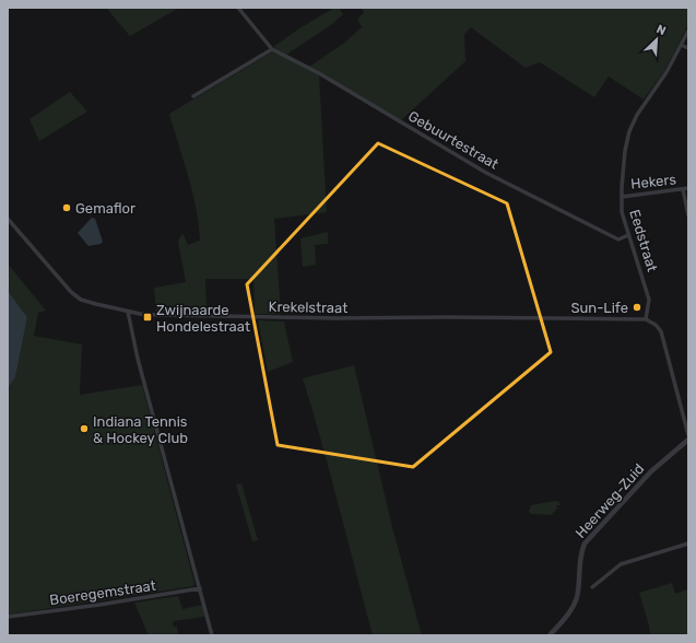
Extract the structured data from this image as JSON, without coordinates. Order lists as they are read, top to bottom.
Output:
{
  "streets": {
    "street": [
      "Gebuurtestraat",
      "Hekers",
      "Eedstraat",
      "Krekelstraat",
      "Heerweg-Zuid",
      "Boeregemstraat"
    ]
  },
  "crossings": [
    ["Gebuurtestraat", "Eedstraat"],
    ["Hekers", "Eedstraat"],
    ["Eedstraat", "Krekelstraat"]
  ],
  "places": {
    "other": ["Gemaflor", "Sun-Life", "Indiana Tennis & Hockey Club"],
    "transit": ["Zwijnaarde Hondelestraat"]
  },
  "north": "top right"
}
